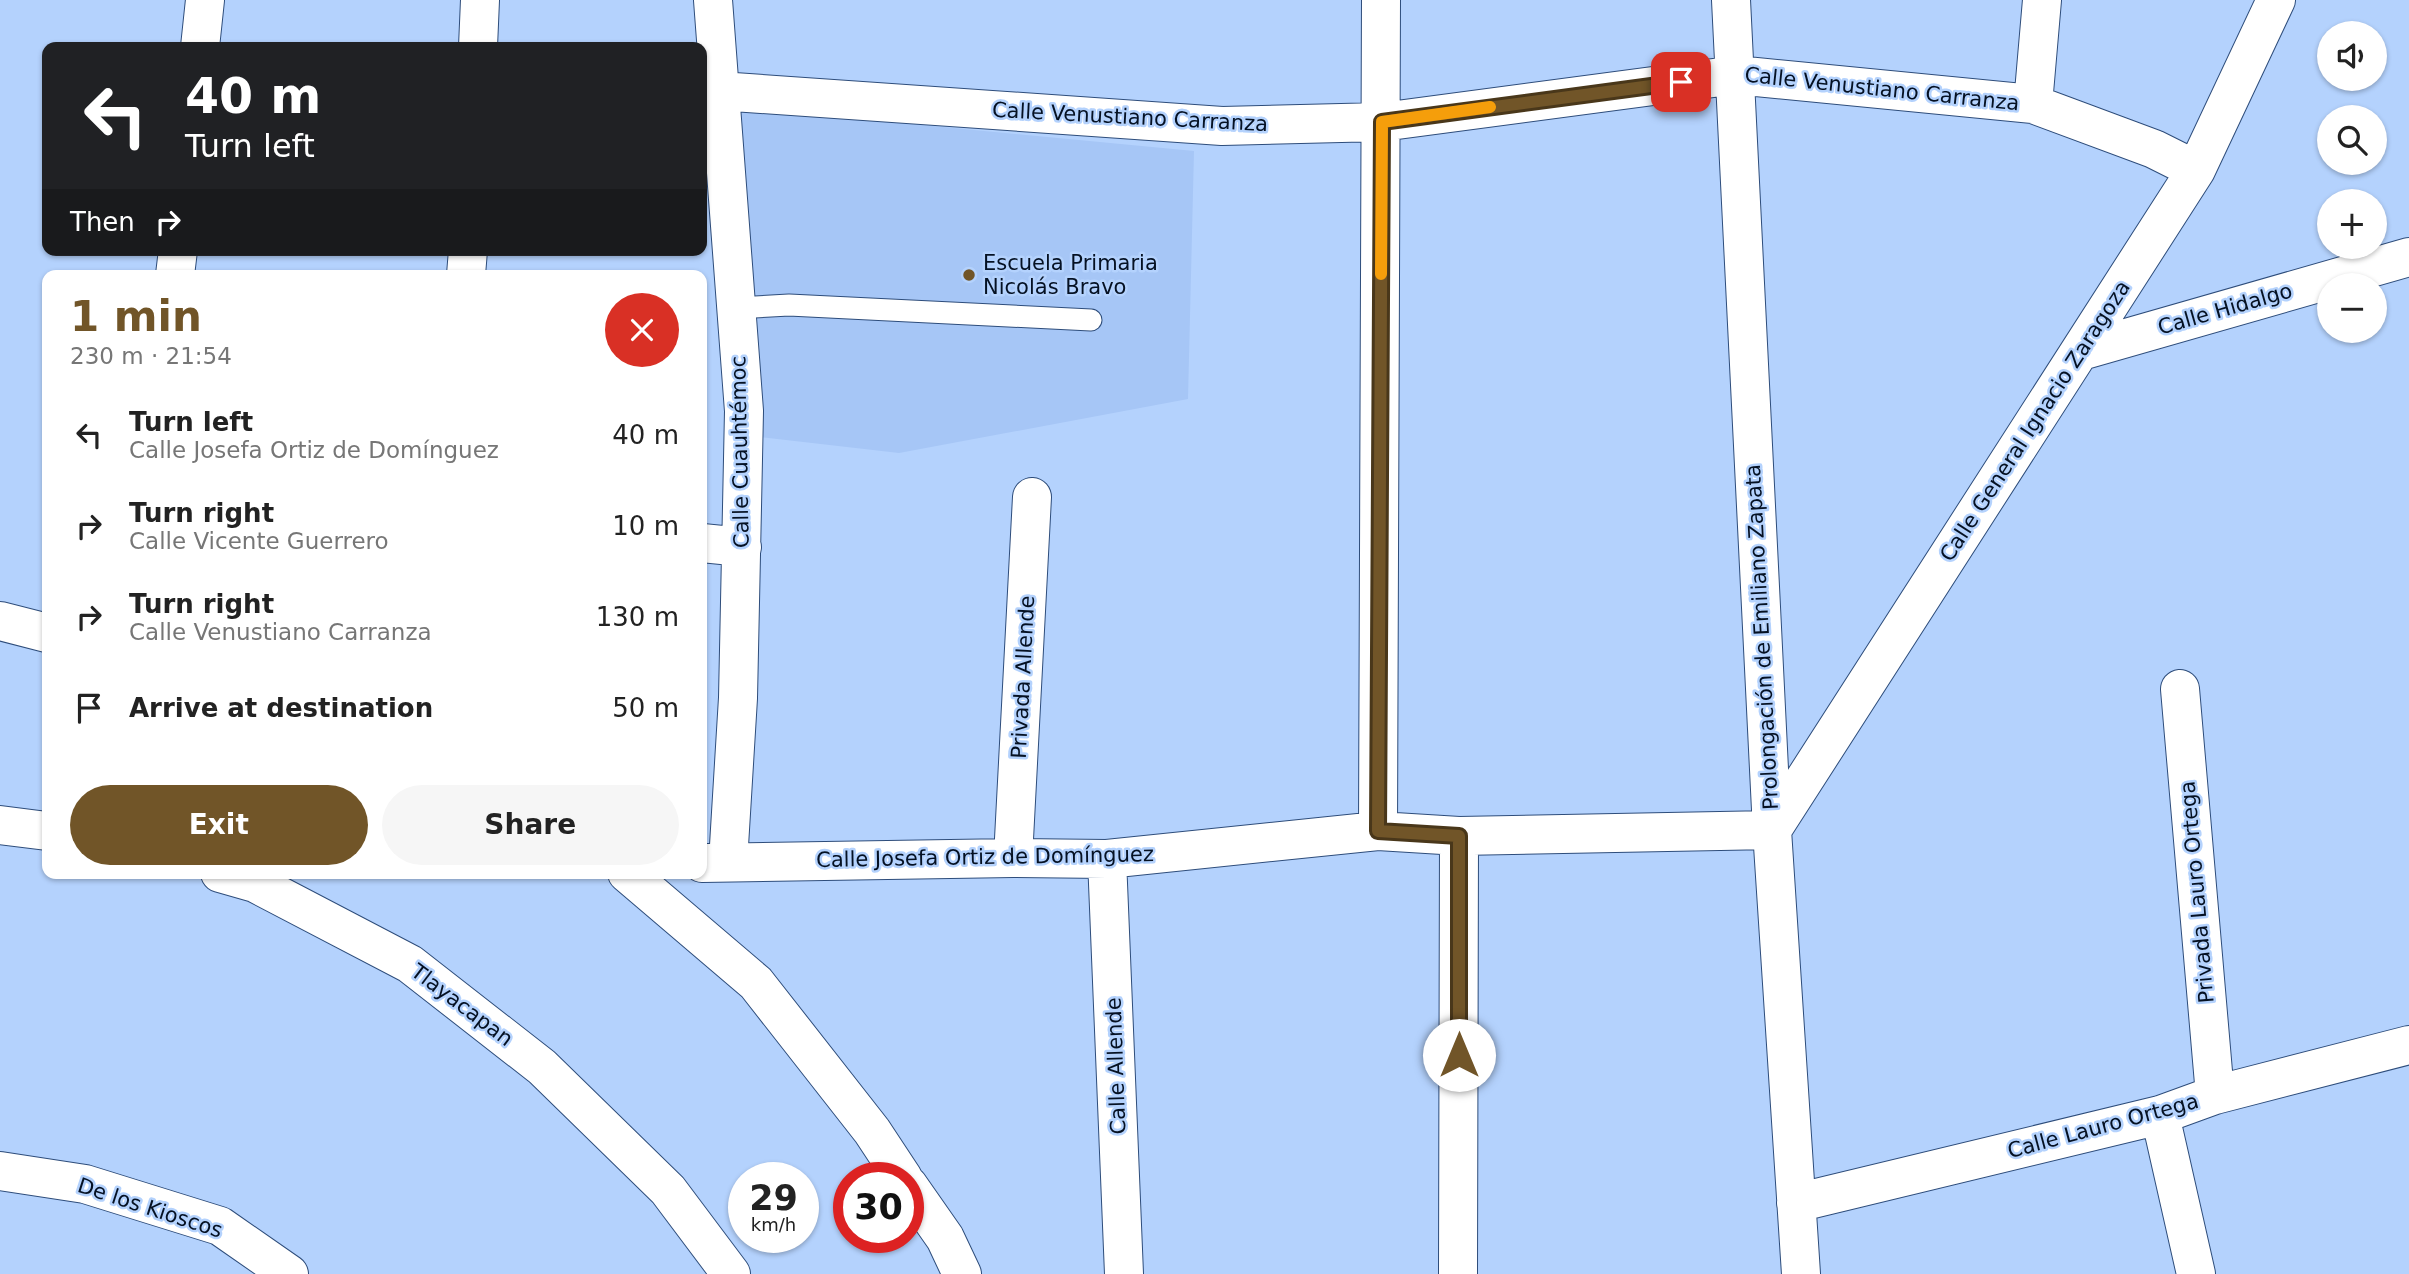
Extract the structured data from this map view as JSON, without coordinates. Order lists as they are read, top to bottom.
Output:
{
  "streets": {
    "street": [
      "Calle Venustiano Carranza",
      "Calle Hidalgo",
      "Calle General Ignacio Zaragoza",
      "Calle Cuauhtémoc",
      "Prolongación de Emiliano Zapata",
      "Privada Allende",
      "Calle Josefa Ortiz de Domínguez",
      "Privada Lauro Ortega",
      "Tlayacapan",
      "Calle Allende",
      "Calle Lauro Ortega",
      "De los Kioscos"
    ]
  },
  "crossings": [
    ["Calle Venustiano Carranza", "Calle General Ignacio Zaragoza"],
    ["Calle Venustiano Carranza", "Calle Cuauhtémoc"],
    ["Calle Venustiano Carranza", "Prolongación de Emiliano Zapata"],
    ["Calle Hidalgo", "Calle General Ignacio Zaragoza"],
    ["Calle General Ignacio Zaragoza", "Prolongación de Emiliano Zapata"],
    ["Calle General Ignacio Zaragoza", "Calle Josefa Ortiz de Domínguez"],
    ["Calle Cuauhtémoc", "Calle Josefa Ortiz de Domínguez"],
    ["Prolongación de Emiliano Zapata", "Calle Josefa Ortiz de Domínguez"],
    ["Prolongación de Emiliano Zapata", "Calle Lauro Ortega"],
    ["Privada Allende", "Calle Josefa Ortiz de Domínguez"],
    ["Calle Josefa Ortiz de Domínguez", "Calle Allende"],
    ["Privada Lauro Ortega", "Calle Lauro Ortega"]
  ],
  "places": ["Escuela Primaria Nicolás Bravo"],
  "page": {
    "map_buttons": ["+", "−"],
    "turn": ["40 m", "Turn left"],
    "then": "Then",
    "heading": ["1 min", "230 m · 21:54"],
    "list": [
      {
        "name": "Turn left",
        "note": "Calle Josefa Ortiz de Domínguez",
        "value": "40 m"
      },
      {
        "name": "Turn right",
        "note": "Calle Vicente Guerrero",
        "value": "10 m"
      },
      {
        "name": "Turn right",
        "note": "Calle Venustiano Carranza",
        "value": "130 m"
      },
      {
        "name": "Arrive at destination",
        "value": "50 m"
      }
    ],
    "buttons": ["Exit", "Share"],
    "speed": "29 km/h",
    "limit": "30"
  }
}
